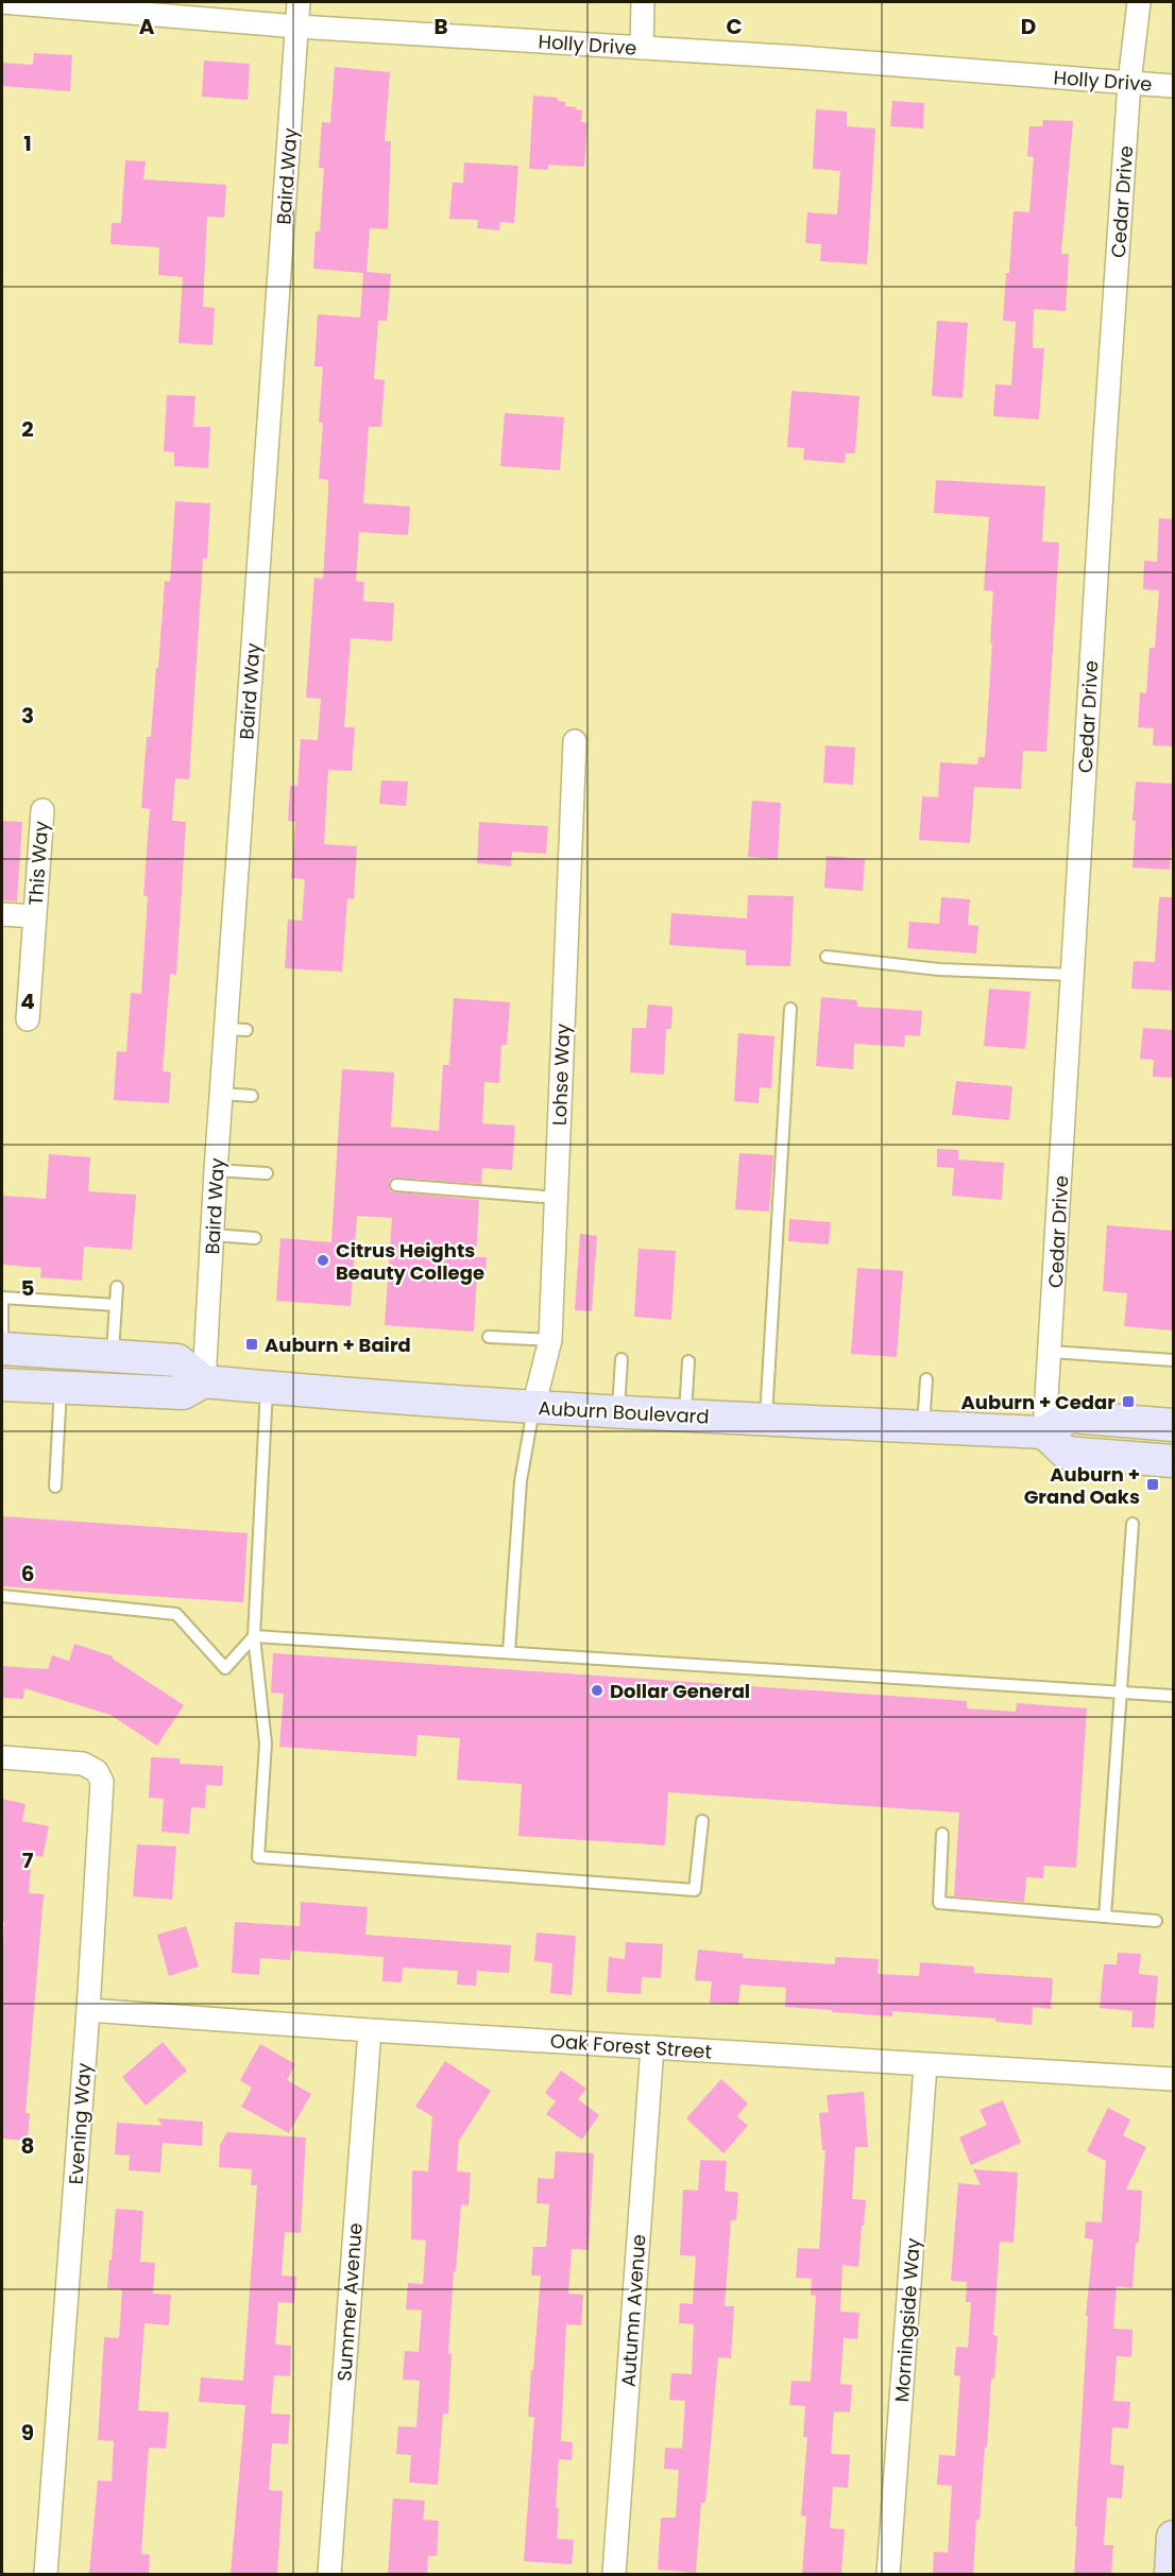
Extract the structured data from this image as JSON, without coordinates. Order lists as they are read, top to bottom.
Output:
{
  "streets": {
    "main road": ["Auburn Boulevard"],
    "street": [
      "Holly Drive",
      "Baird Way",
      "Cedar Drive",
      "This Way",
      "Lohse Way",
      "Oak Forest Street",
      "Evening Way",
      "Summer Avenue",
      "Autumn Avenue",
      "Morningside Way"
    ]
  },
  "crossings": [
    ["Holly Drive", "Baird Way"],
    ["Holly Drive", "Cedar Drive"],
    ["Baird Way", "Auburn Boulevard"],
    ["Cedar Drive", "Auburn Boulevard"],
    ["Lohse Way", "Auburn Boulevard"],
    ["Oak Forest Street", "Evening Way"],
    ["Oak Forest Street", "Summer Avenue"],
    ["Oak Forest Street", "Autumn Avenue"],
    ["Oak Forest Street", "Morningside Way"]
  ],
  "places": {
    "other": ["Citrus Heights Beauty College", "Dollar General"],
    "transit": ["Auburn + Baird", "Auburn + Cedar", "Auburn + Grand Oaks"]
  },
  "grid": {
    "columns": [
      "A",
      "B",
      "C",
      "D"
    ],
    "rows": [
      "1",
      "2",
      "3",
      "4",
      "5",
      "6",
      "7",
      "8",
      "9"
    ]
  }
}
